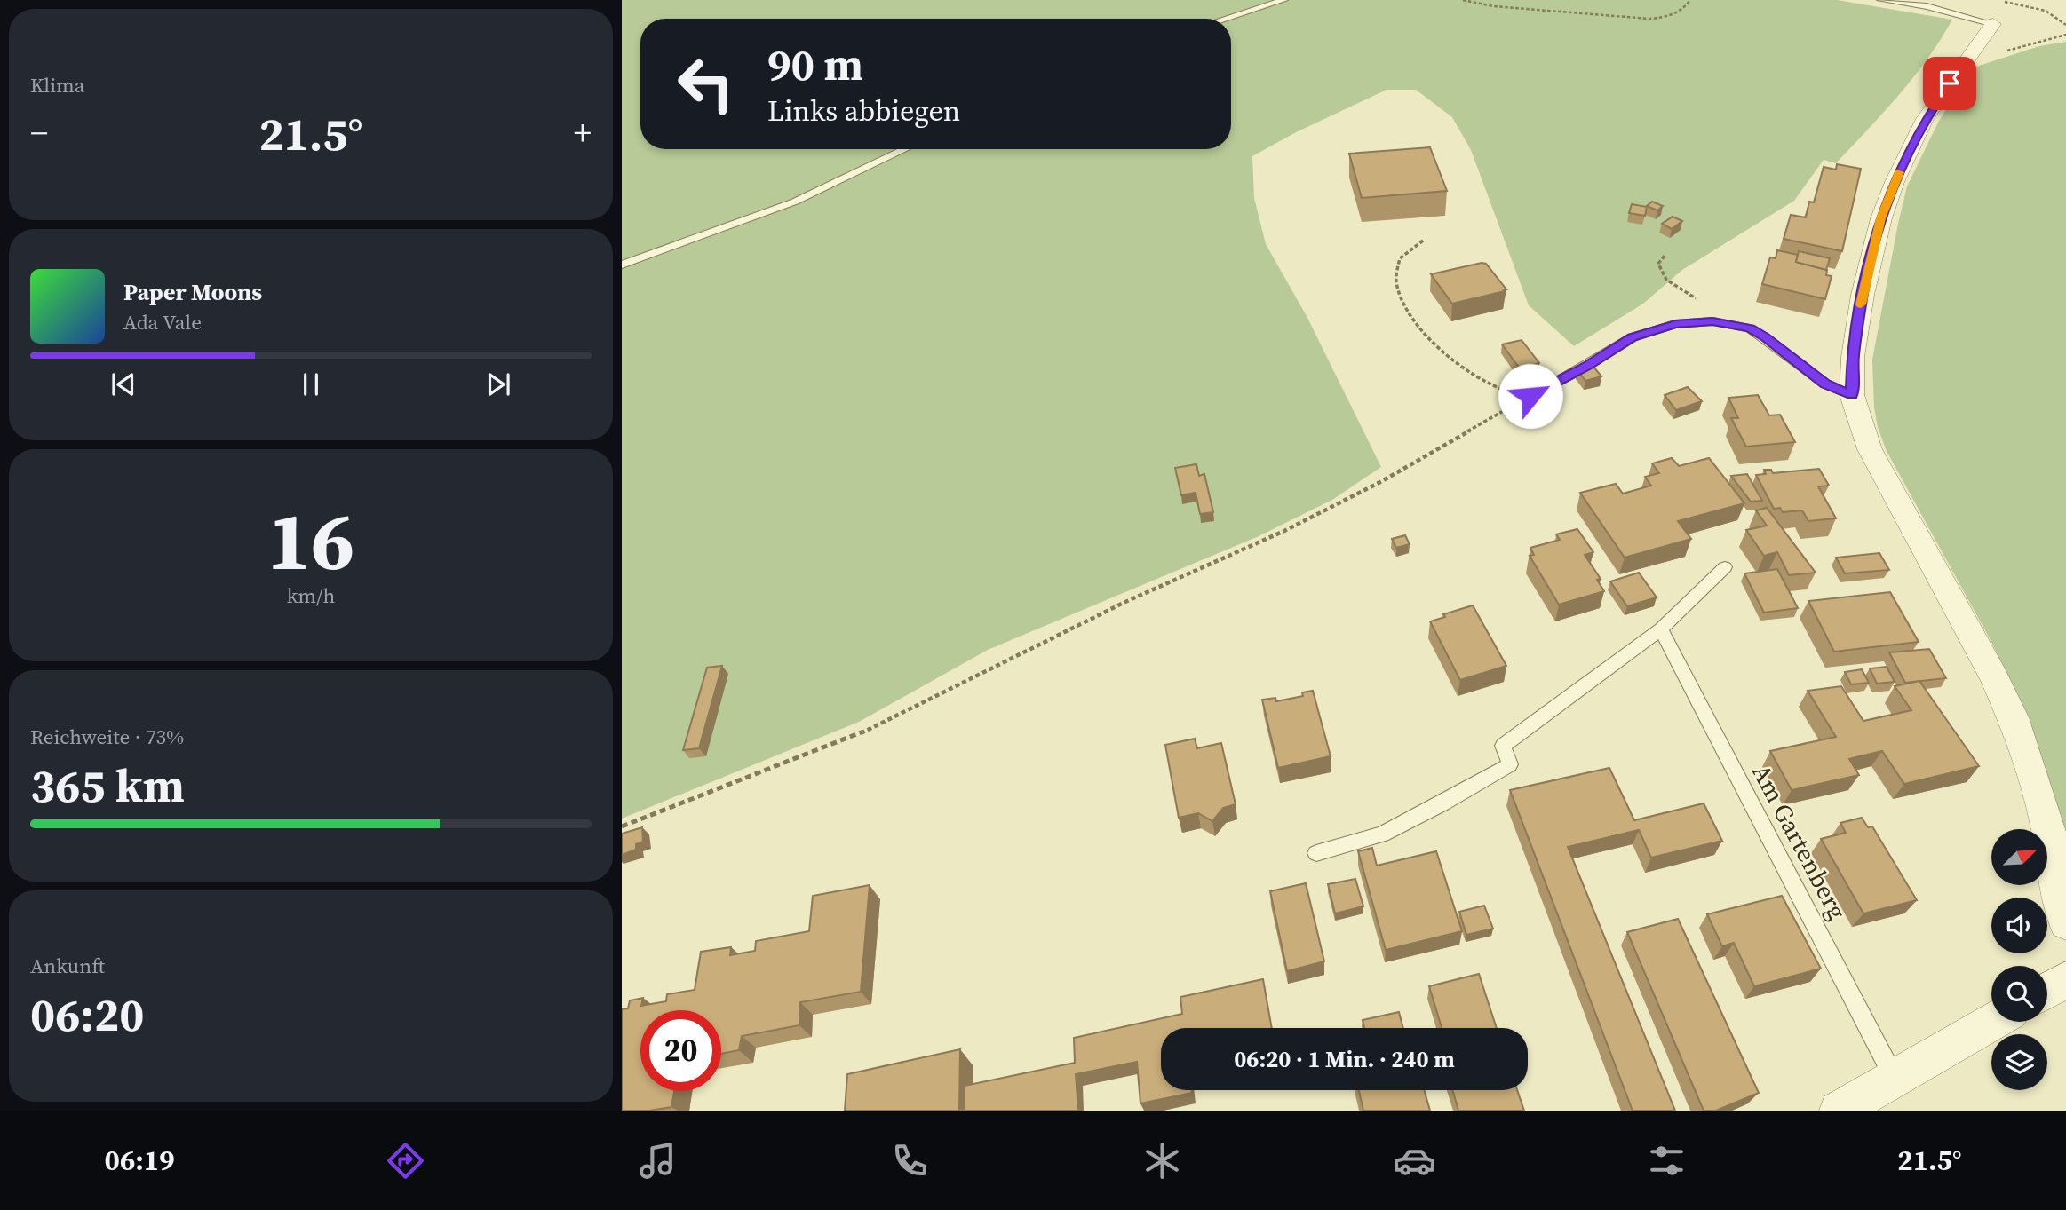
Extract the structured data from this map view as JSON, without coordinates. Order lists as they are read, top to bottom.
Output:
{
  "streets": {
    "lane": ["Am Gartenberg"]
  },
  "north": "top right",
  "page": {
    "tile": [
      "Klima",
      ["16", "km/h"],
      ["Reichweite · 73%", "365 km"],
      ["Ankunft", "06:20"]
    ],
    "turn": ["90 m", "Links abbiegen"],
    "heat": ["−", "21.5°", "+"],
    "song": ["Paper Moons", "Ada Vale"],
    "limit": "20",
    "trip": "06:20 · 1 Min. · 240 m",
    "tabs": ["06:19", "21.5°"]
  }
}
